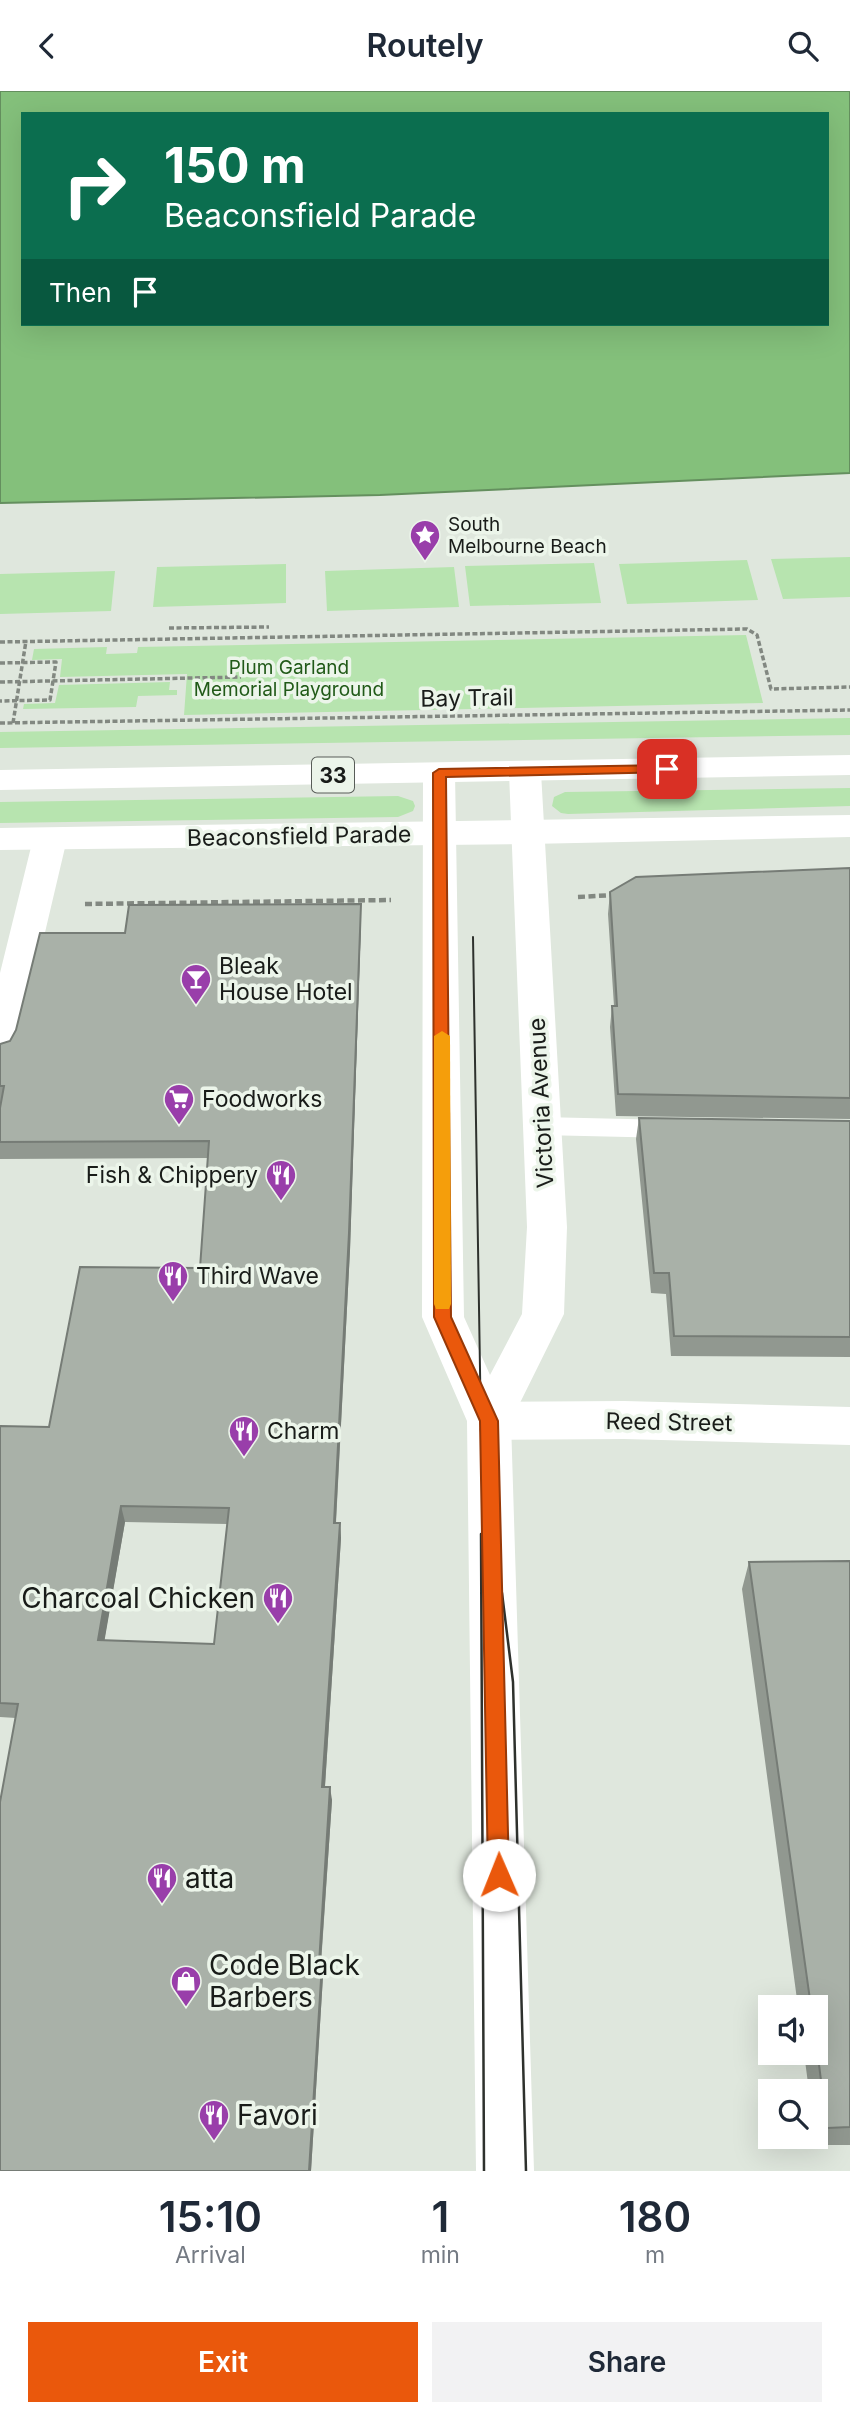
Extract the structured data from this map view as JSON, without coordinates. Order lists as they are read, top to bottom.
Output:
{
  "streets": {
    "street": [
      "33",
      "Beaconsfield Parade",
      "Victoria Avenue",
      "Reed Street"
    ],
    "path": ["Bay Trail"]
  },
  "crossings": [
    ["33", "Victoria Avenue"],
    ["Beaconsfield Parade", "Victoria Avenue"],
    ["Victoria Avenue", "Reed Street"]
  ],
  "parks": ["Plum Garland Memorial Playground"],
  "places": {
    "place": ["South Melbourne Beach"],
    "bar": ["Bleak House Hotel"],
    "supermarket": ["Foodworks"],
    "restaurant": [
      "Fish & Chippery",
      "Third Wave",
      "Charm",
      "Charcoal Chicken",
      "atta",
      "Favori"
    ],
    "shop": ["Code Black Barbers"]
  },
  "page": {
    "header": "Routely",
    "turn": ["150 m", "Beaconsfield Parade"],
    "then": "Then",
    "eta": [
      "15:10",
      "Arrival",
      "1",
      "min",
      "180",
      "m"
    ],
    "buttons": ["Exit", "Share"]
  }
}
